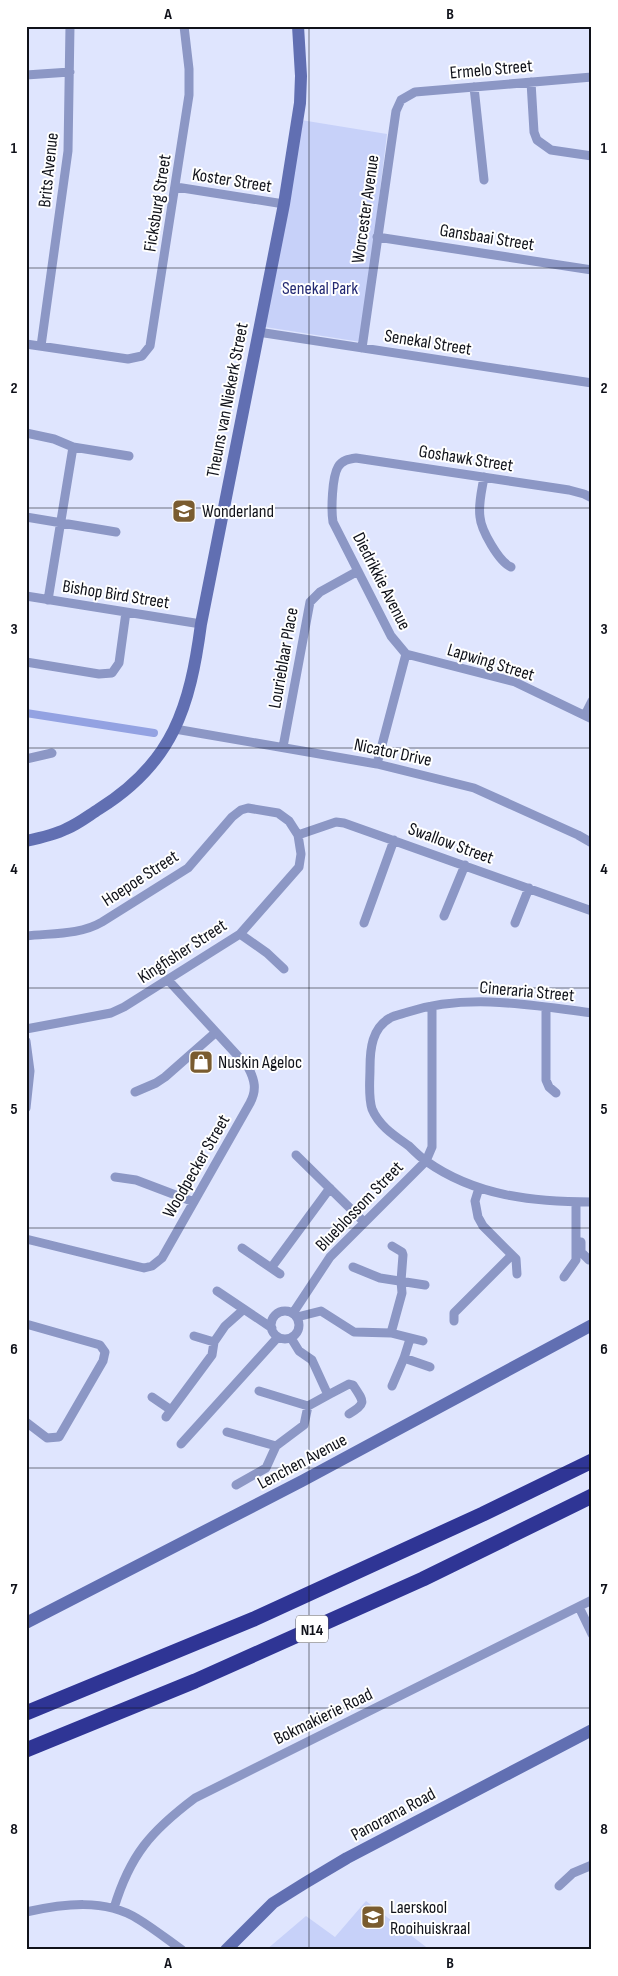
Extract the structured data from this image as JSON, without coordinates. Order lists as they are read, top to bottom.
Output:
{
  "streets": {
    "highway": ["N14"],
    "street": [
      "Ermelo Street",
      "Brits Avenue",
      "Koster Street",
      "Ficksburg Street",
      "Worcester Avenue",
      "Gansbaai Street",
      "Senekal Street",
      "Theuns van Niekerk Street",
      "Goshawk Street",
      "Diedrikkie Avenue",
      "Bishop Bird Street",
      "Lourieblaar Place",
      "Lapwing Street",
      "Nicator Drive",
      "Swallow Street",
      "Hoepoe Street",
      "Kingfisher Street",
      "Cineraria Street",
      "Woodpecker Street",
      "Blueblossom Street",
      "Lenchen Avenue",
      "Bokmakierie Road",
      "Panorama Road"
    ]
  },
  "crossings": [
    ["Ermelo Street", "Worcester Avenue"],
    ["Brits Avenue", "Ficksburg Street"],
    ["Koster Street", "Ficksburg Street"],
    ["Koster Street", "Theuns van Niekerk Street"],
    ["Worcester Avenue", "Gansbaai Street"],
    ["Worcester Avenue", "Senekal Street"],
    ["Senekal Street", "Theuns van Niekerk Street"],
    ["Theuns van Niekerk Street", "Bishop Bird Street"],
    ["Theuns van Niekerk Street", "Nicator Drive"],
    ["Goshawk Street", "Diedrikkie Avenue"],
    ["Diedrikkie Avenue", "Lourieblaar Place"],
    ["Diedrikkie Avenue", "Lapwing Street"],
    ["Diedrikkie Avenue", "Nicator Drive"],
    ["Lourieblaar Place", "Nicator Drive"],
    ["Swallow Street", "Hoepoe Street"],
    ["Swallow Street", "Kingfisher Street"],
    ["Hoepoe Street", "Kingfisher Street"],
    ["Kingfisher Street", "Woodpecker Street"],
    ["Cineraria Street", "Blueblossom Street"]
  ],
  "parks": ["Senekal Park"],
  "places": {
    "school or university": ["Wonderland", "Laerskool Rooihuiskraal"],
    "shop": ["Nuskin Ageloc"]
  },
  "grid": {
    "columns": ["A", "B"],
    "rows": [
      "1",
      "2",
      "3",
      "4",
      "5",
      "6",
      "7",
      "8"
    ]
  }
}
